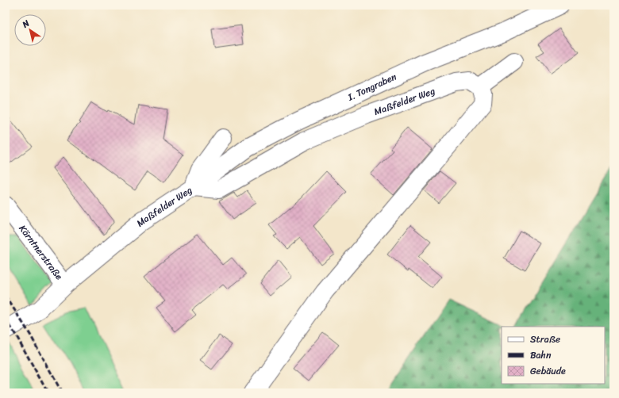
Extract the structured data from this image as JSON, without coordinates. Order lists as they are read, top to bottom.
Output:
{
  "streets": {
    "street": ["I. Tongraben", "Maßfelder Weg", "Kärntnerstraße"]
  },
  "crossings": [
    ["I. Tongraben", "Maßfelder Weg"],
    ["Maßfelder Weg", "Kärntnerstraße"]
  ],
  "legend": ["Straße", "Bahn", "Gebäude"],
  "north": "top left"
}
